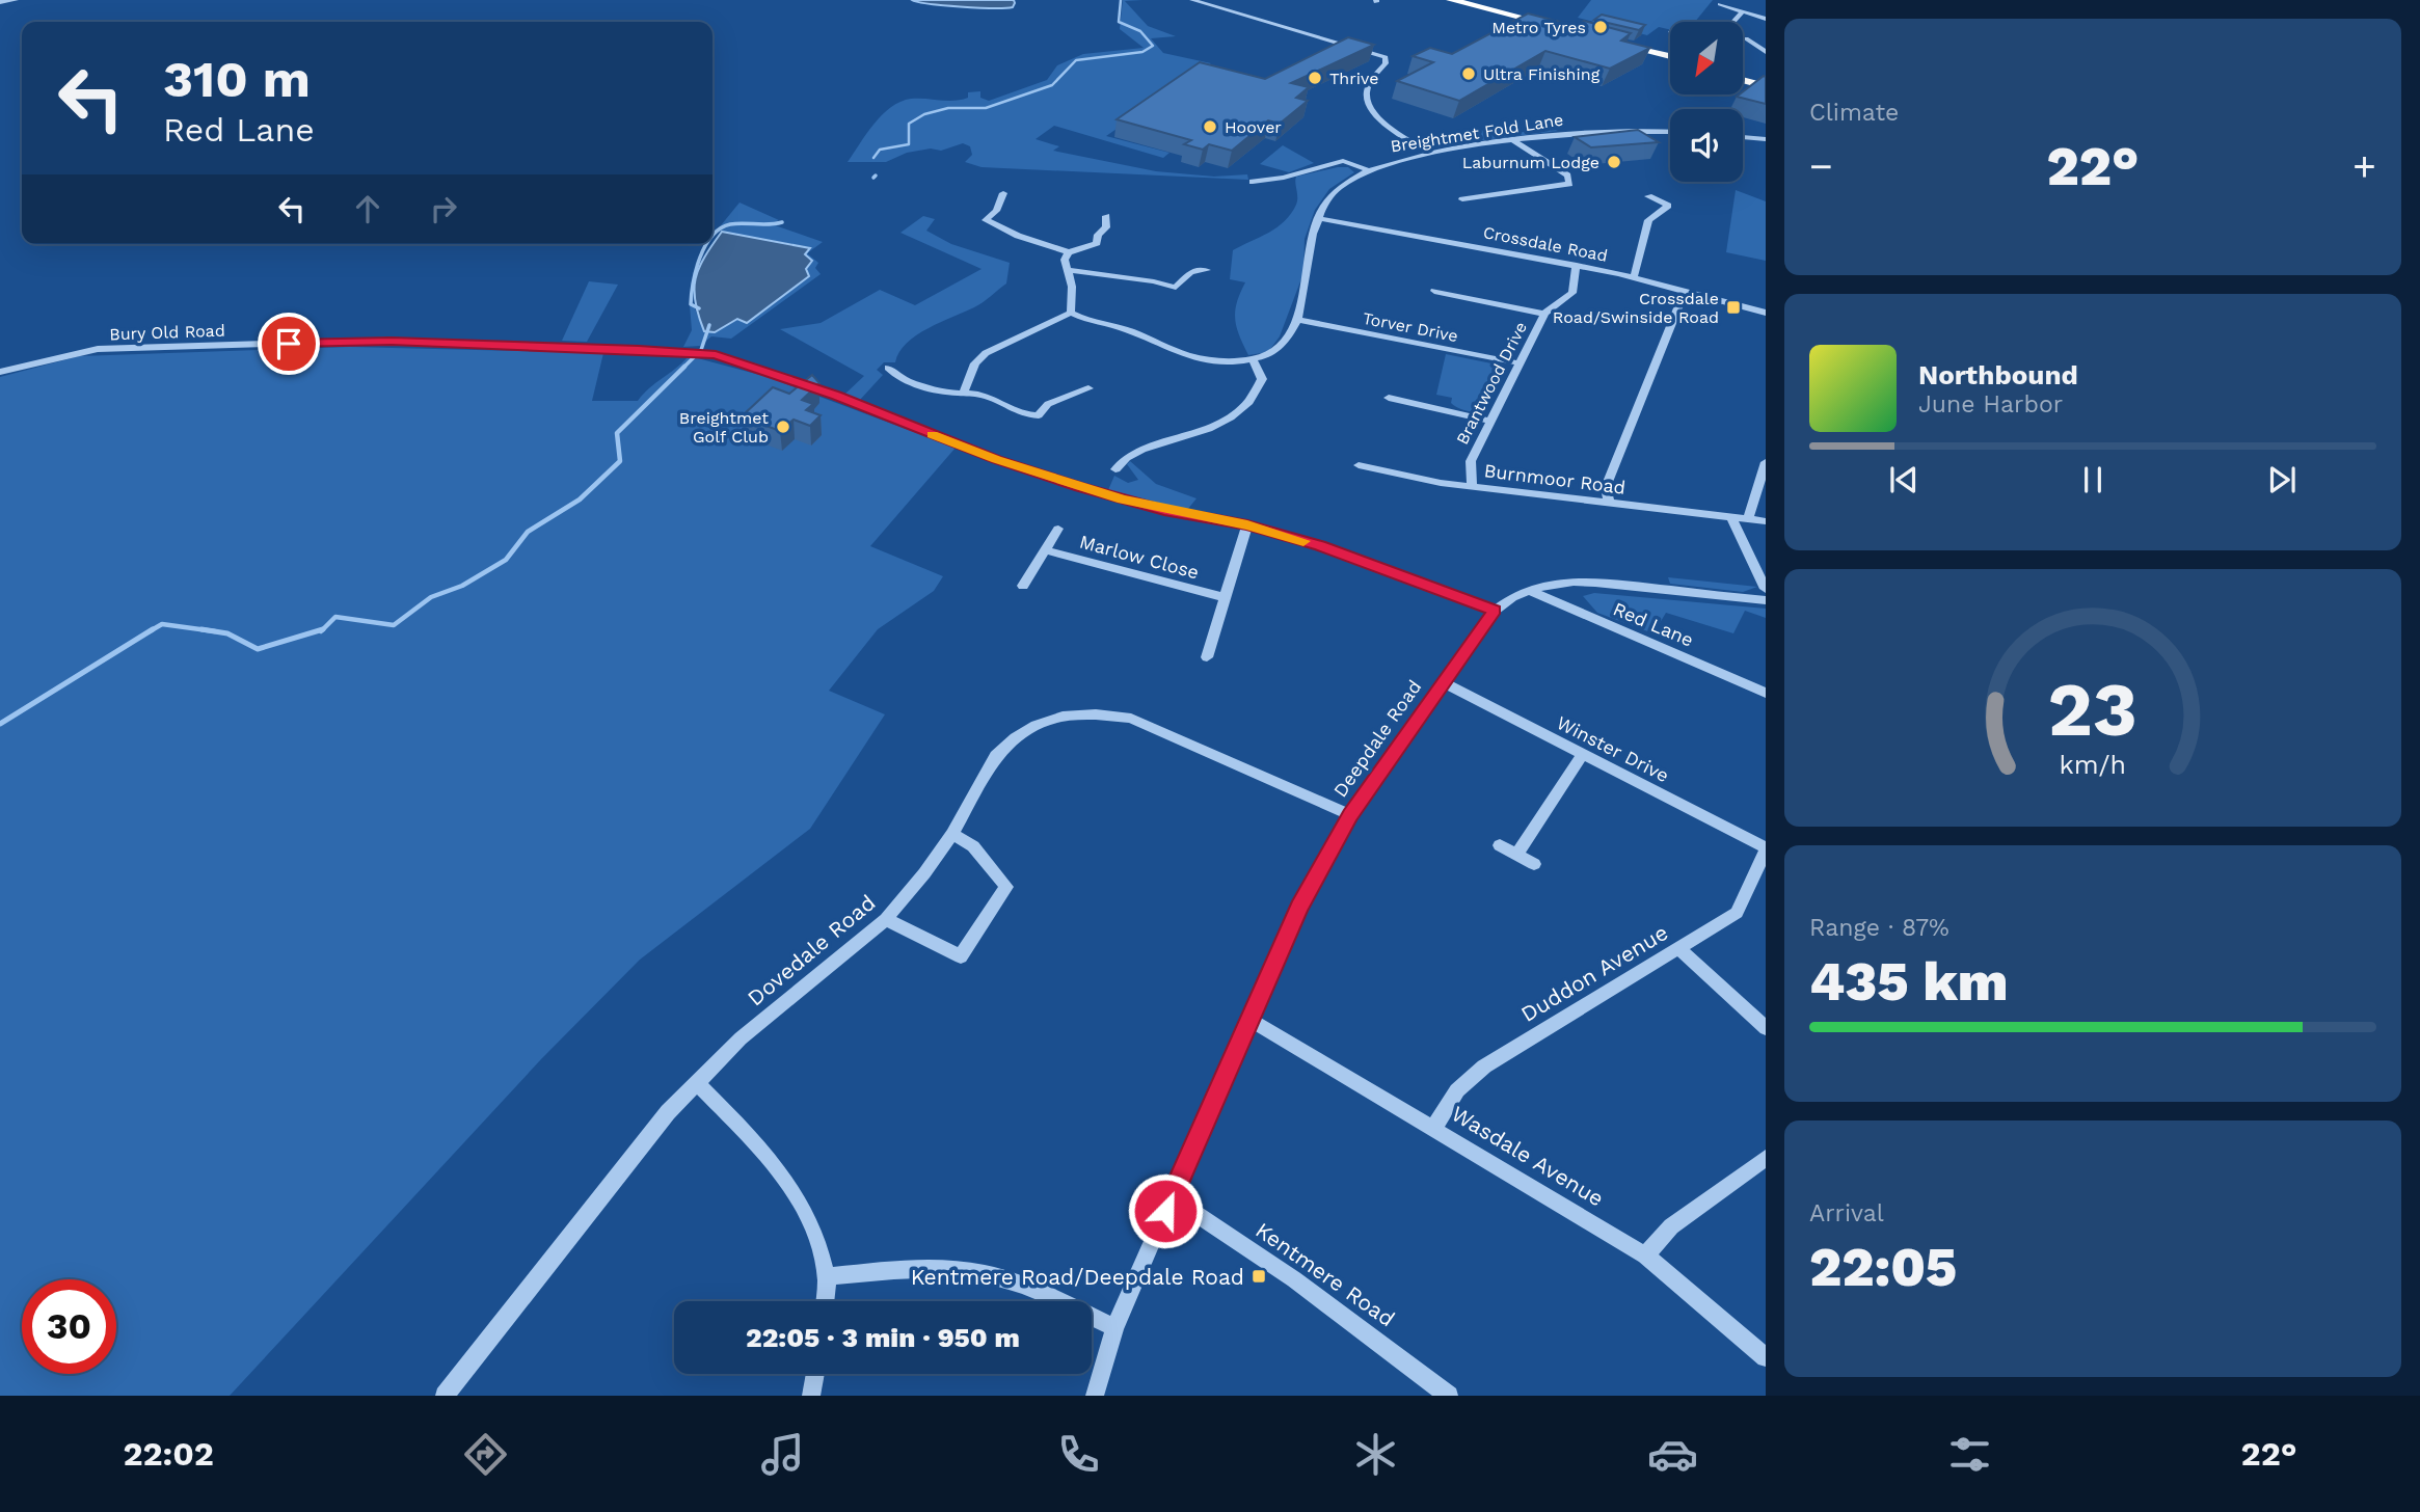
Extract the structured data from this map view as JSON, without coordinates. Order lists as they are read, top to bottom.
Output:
{
  "streets": {
    "street": [
      "Breightmet Fold Lane",
      "Crossdale Road",
      "Torver Drive",
      "Bury Old Road",
      "Brantwood Drive",
      "Burnmoor Road",
      "Marlow Close",
      "Red Lane",
      "Deepdale Road",
      "Winster Drive",
      "Dovedale Road",
      "Duddon Avenue",
      "Wasdale Avenue",
      "Kentmere Road"
    ]
  },
  "crossings": [
    ["Breightmet Fold Lane", "Crossdale Road"],
    ["Breightmet Fold Lane", "Torver Drive"],
    ["Crossdale Road", "Brantwood Drive"],
    ["Torver Drive", "Brantwood Drive"],
    ["Brantwood Drive", "Burnmoor Road"],
    ["Red Lane", "Deepdale Road"],
    ["Deepdale Road", "Winster Drive"],
    ["Deepdale Road", "Dovedale Road"],
    ["Deepdale Road", "Wasdale Avenue"],
    ["Deepdale Road", "Kentmere Road"],
    ["Winster Drive", "Duddon Avenue"],
    ["Duddon Avenue", "Wasdale Avenue"]
  ],
  "places": {
    "other": [
      "Metro Tyres",
      "Ultra Finishing",
      "Thrive",
      "Hoover",
      "Laburnum Lodge",
      "Breightmet Golf Club"
    ],
    "transit": ["Crossdale Road/Swinside Road", "Kentmere Road/Deepdale Road"]
  },
  "north": "bottom left",
  "page": {
    "tile": [
      "Climate",
      ["Range · 87%", "435 km"],
      ["Arrival", "22:05"]
    ],
    "turn": ["310 m", "Red Lane"],
    "heat": ["−", "22°", "+"],
    "song": ["Northbound", "June Harbor"],
    "limit": "30",
    "trip": "22:05 · 3 min · 950 m",
    "tabs": ["22:02", "22°"],
    "gauge": ["23", "km/h"]
  }
}
